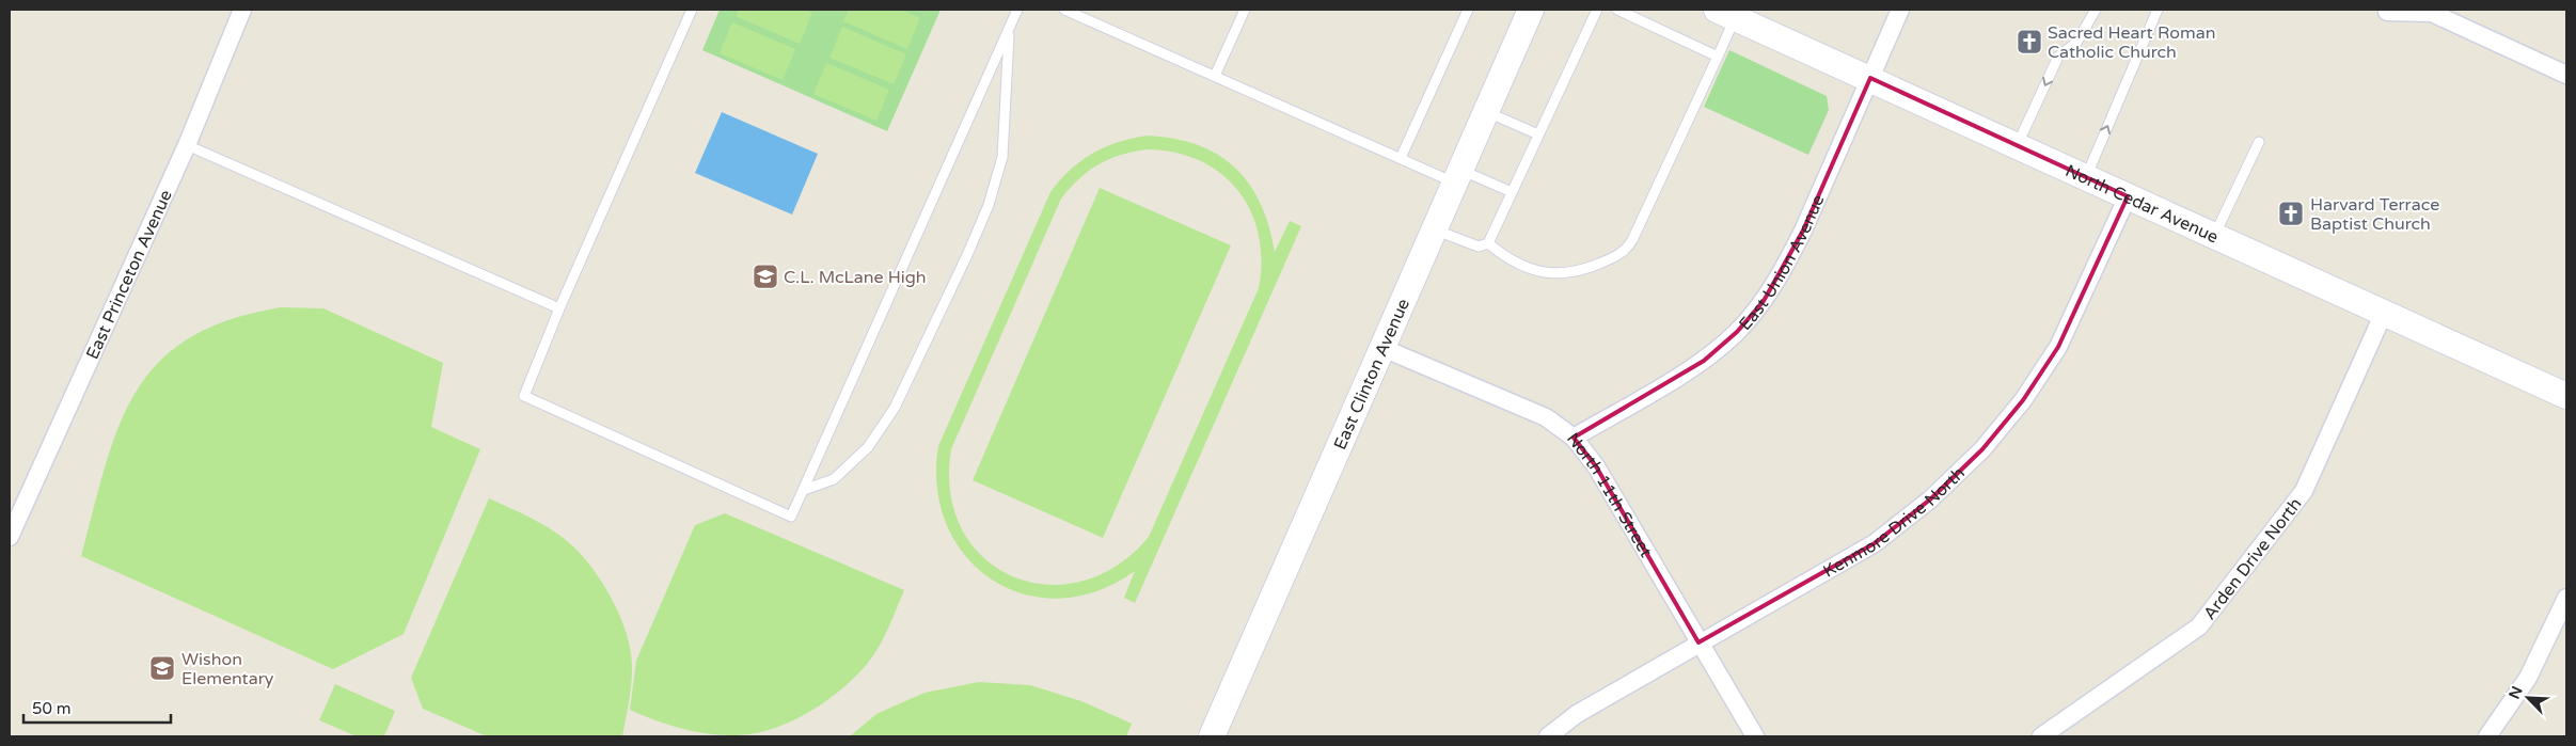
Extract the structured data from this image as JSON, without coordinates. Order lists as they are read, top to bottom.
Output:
{
  "streets": {
    "main road": ["North Cedar Avenue", "East Clinton Avenue"],
    "street": [
      "East Union Avenue",
      "East Princeton Avenue",
      "North 11th Street",
      "Kenmore Drive North",
      "Arden Drive North"
    ]
  },
  "crossings": [
    ["North Cedar Avenue", "East Union Avenue"],
    ["North Cedar Avenue", "Kenmore Drive North"],
    ["North Cedar Avenue", "Arden Drive North"],
    ["East Union Avenue", "North 11th Street"],
    ["East Clinton Avenue", "North 11th Street"],
    ["North 11th Street", "Kenmore Drive North"]
  ],
  "places": {
    "church": ["Sacred Heart Roman Catholic Church", "Harvard Terrace Baptist Church"],
    "school or university": ["C.L. McLane High", "Wishon Elementary"]
  },
  "scale_bar": "50 m",
  "north": "top left"
}
